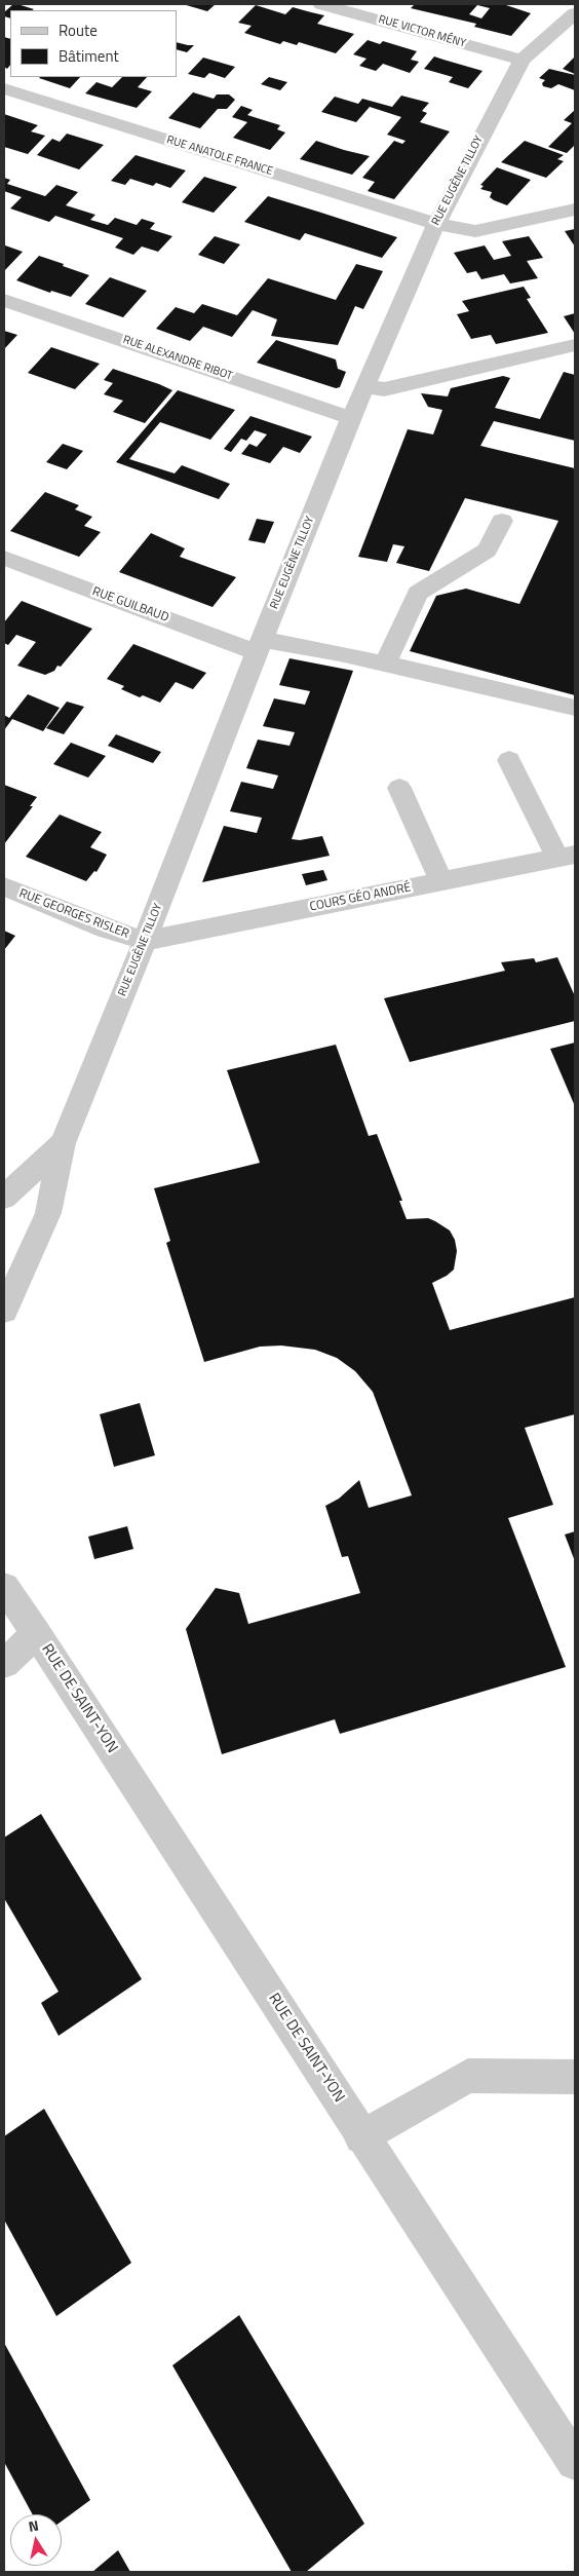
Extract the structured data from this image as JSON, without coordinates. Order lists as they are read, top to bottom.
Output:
{
  "streets": {
    "street": [
      "RUE VICTOR MÉNY",
      "RUE ANATOLE FRANCE",
      "RUE EUGÈNE TILLOY",
      "RUE ALEXANDRE RIBOT",
      "RUE GUILBAUD",
      "COURS GÉO ANDRÉ",
      "RUE GEORGES RISLER",
      "RUE DE SAINT-YON"
    ]
  },
  "crossings": [
    ["RUE VICTOR MÉNY", "RUE EUGÈNE TILLOY"],
    ["RUE ANATOLE FRANCE", "RUE EUGÈNE TILLOY"],
    ["RUE EUGÈNE TILLOY", "RUE ALEXANDRE RIBOT"],
    ["RUE EUGÈNE TILLOY", "RUE GUILBAUD"],
    ["RUE EUGÈNE TILLOY", "COURS GÉO ANDRÉ"],
    ["RUE EUGÈNE TILLOY", "RUE GEORGES RISLER"],
    ["COURS GÉO ANDRÉ", "RUE GEORGES RISLER"]
  ],
  "legend": ["Route", "Bâtiment"],
  "north": "top"
}
